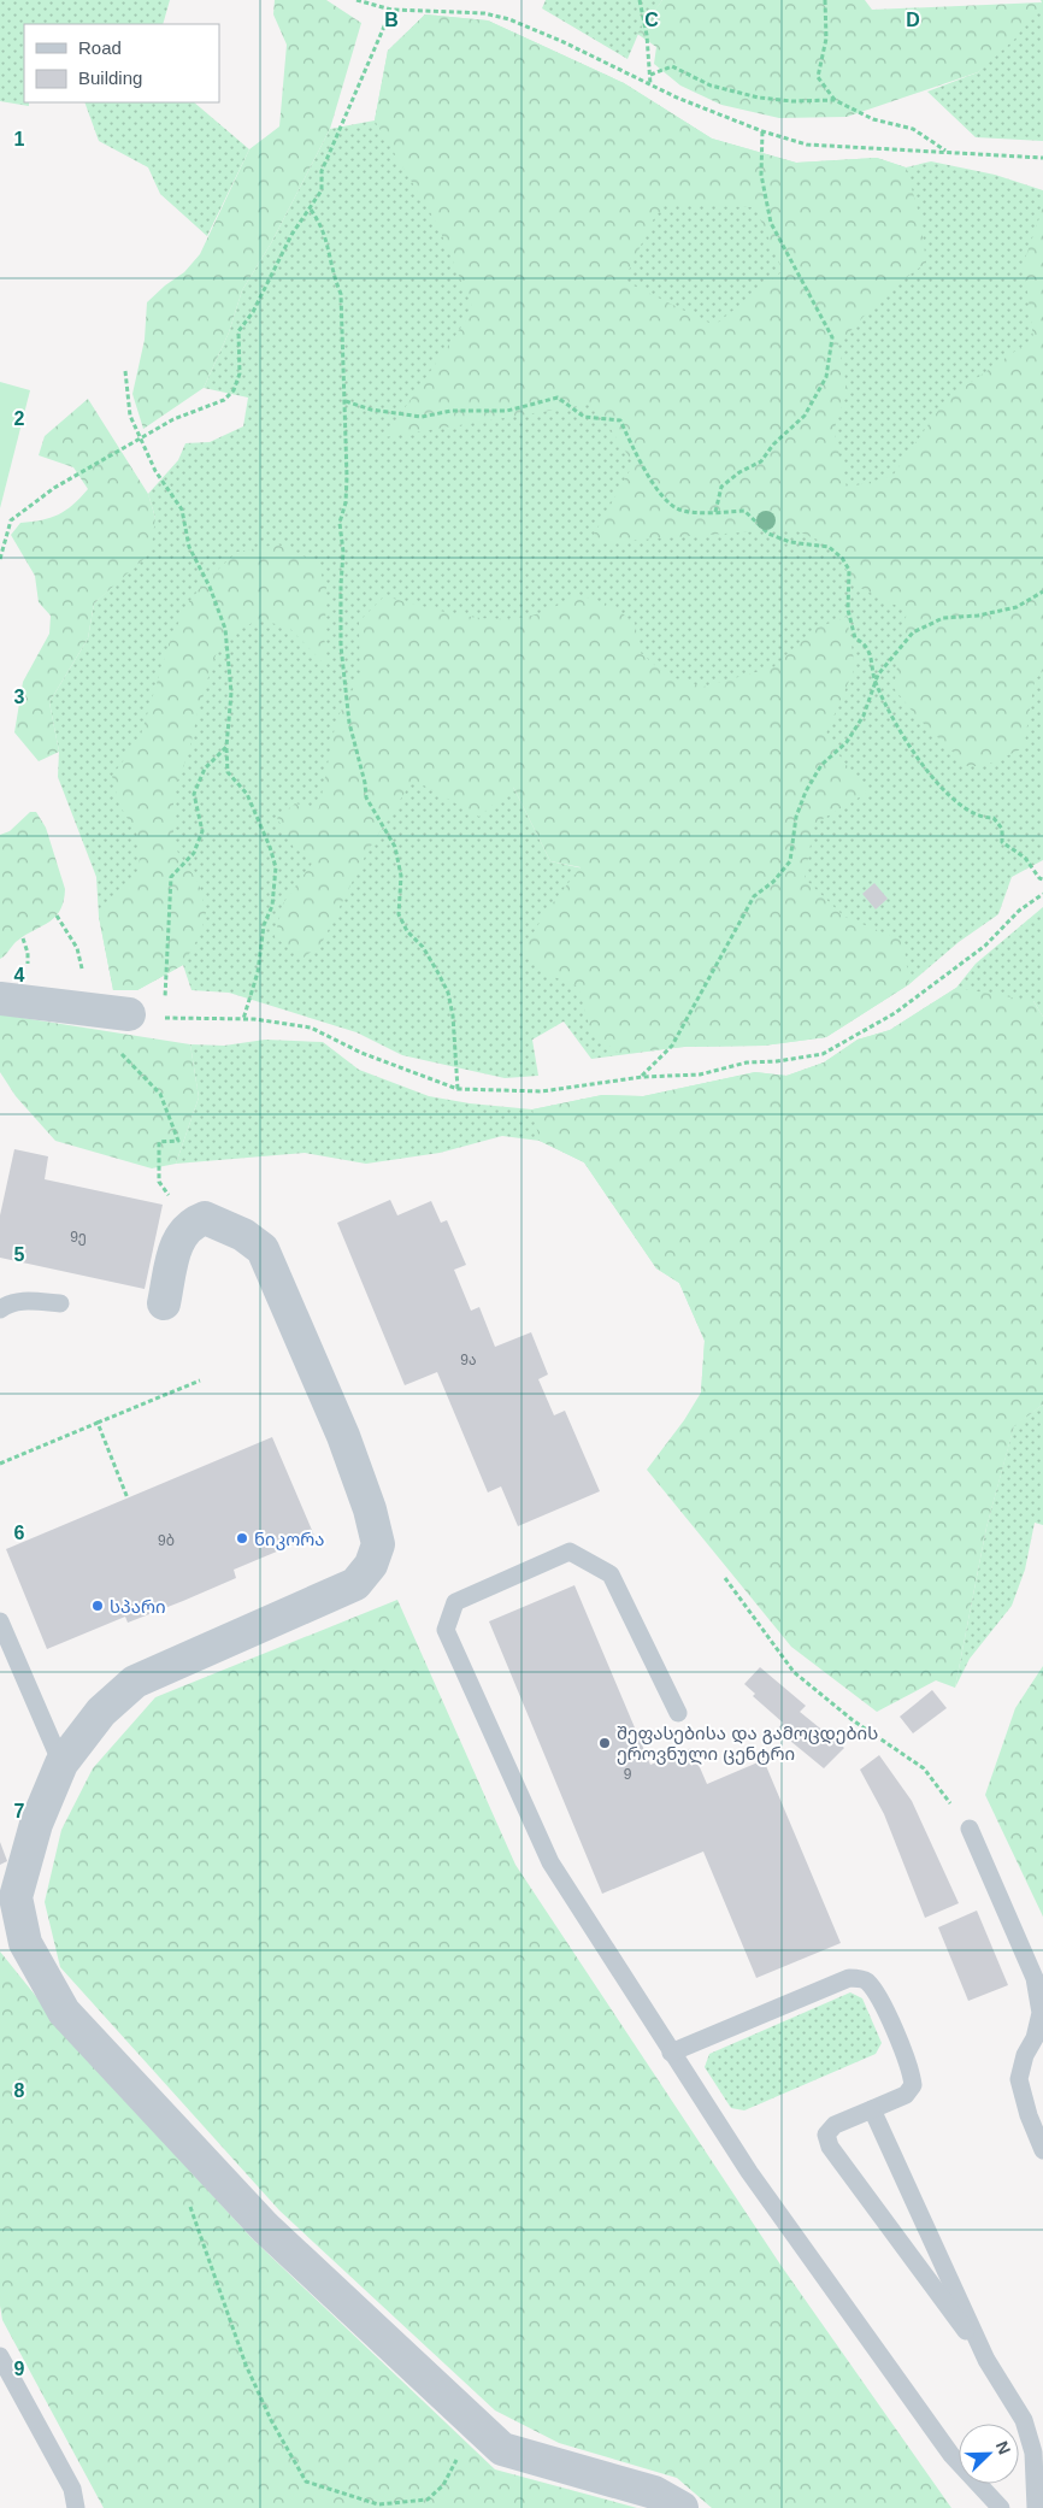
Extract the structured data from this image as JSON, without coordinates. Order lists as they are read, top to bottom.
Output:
{
  "places": ["ნიკორა", "სპარი", "შეფასებისა და გამოცდების ეროვნული ცენტრი"],
  "house_numbers": [
    "9ე",
    "9ა",
    "9ბ",
    "9"
  ],
  "legend": ["Road", "Building"],
  "north": "top right",
  "grid": {
    "columns": ["B", "C", "D"],
    "rows": [
      "1",
      "2",
      "3",
      "4",
      "5",
      "6",
      "7",
      "8",
      "9"
    ]
  }
}
